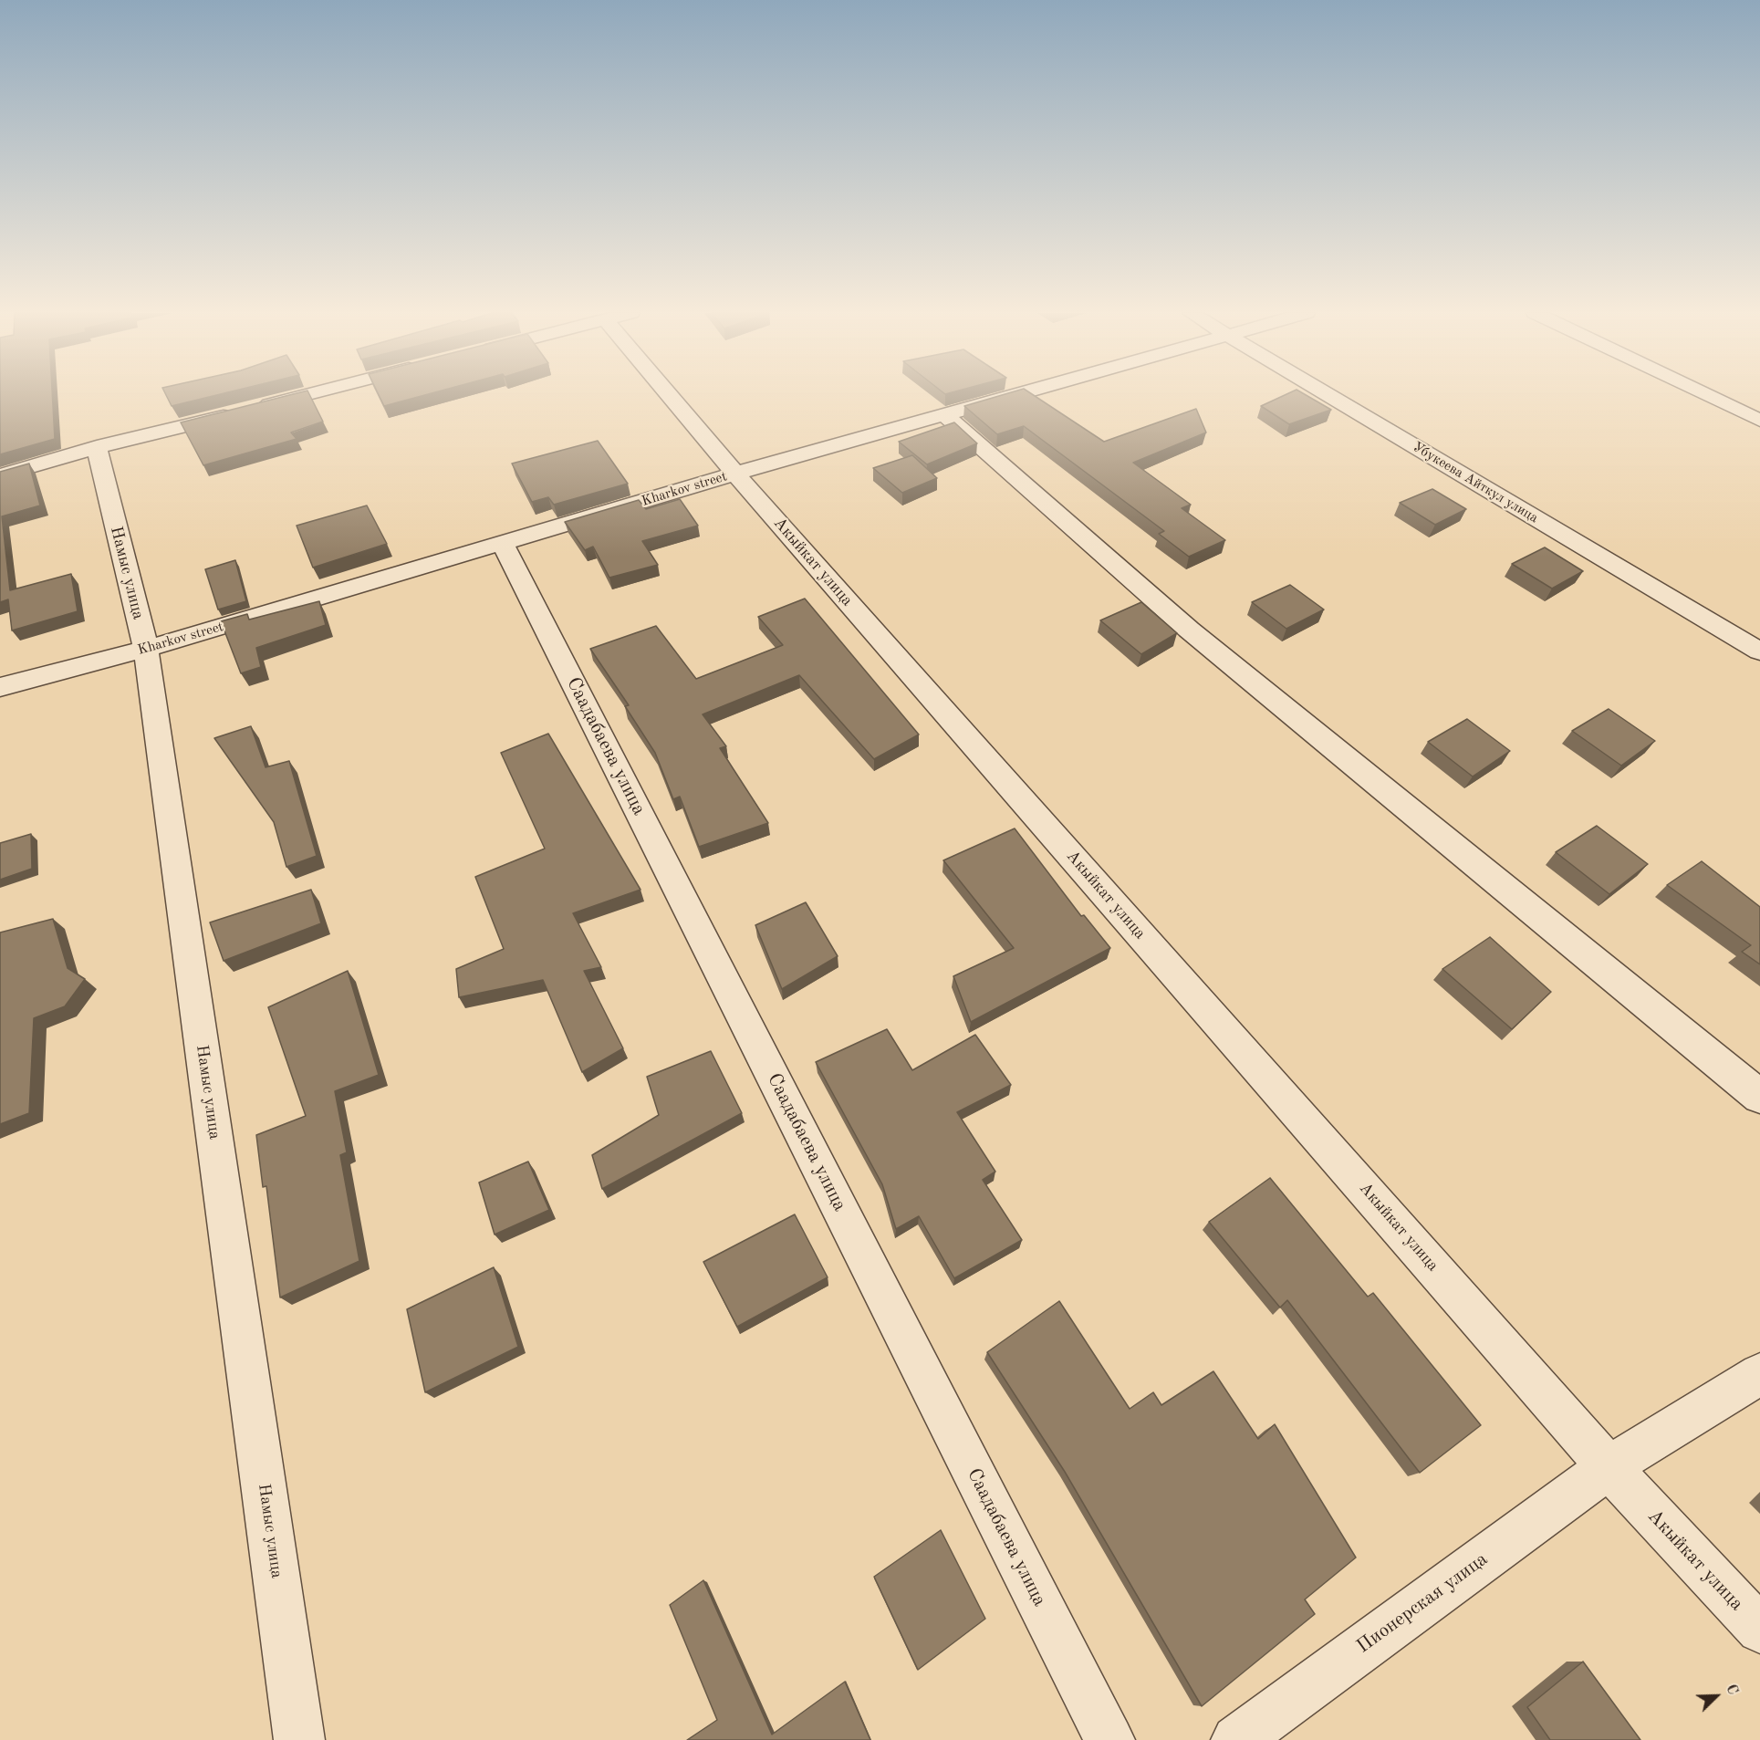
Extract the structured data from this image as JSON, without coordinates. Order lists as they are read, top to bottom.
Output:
{
  "streets": {
    "street": [
      "Убукеева Айткул улица",
      "Kharkov street",
      "Акыйкат улица",
      "Намыс улица",
      "Саадабаева улица",
      "Пионерская улица"
    ]
  },
  "crossings": [
    ["Kharkov street", "Акыйкат улица"],
    ["Kharkov street", "Намыс улица"],
    ["Kharkov street", "Саадабаева улица"],
    ["Акыйкат улица", "Пионерская улица"]
  ],
  "north": "top right"
}
